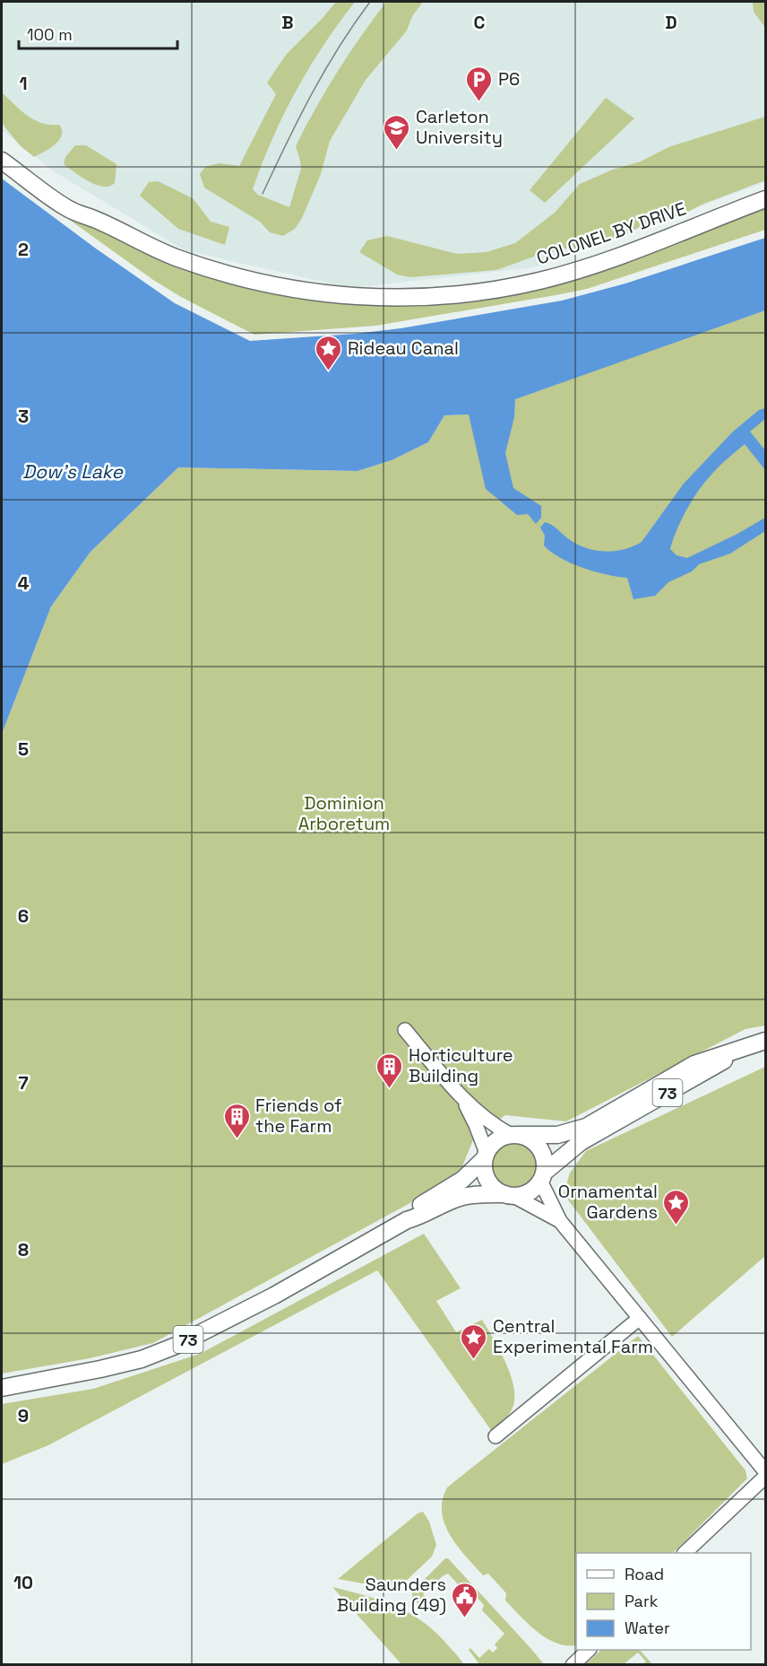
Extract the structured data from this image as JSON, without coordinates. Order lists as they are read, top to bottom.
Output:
{
  "streets": {
    "main road": ["COLONEL BY DRIVE", "73"]
  },
  "water": ["Dow's Lake"],
  "parks": ["Dominion Arboretum"],
  "places": {
    "parking": ["P6"],
    "school or university": ["Carleton University"],
    "place": ["Rideau Canal", "Ornamental Gardens", "Central Experimental Farm"],
    "building": ["Horticulture Building", "Friends of the Farm"],
    "public building": ["Saunders Building (49)"]
  },
  "legend": ["Road", "Park", "Water"],
  "scale_bar": "100 m",
  "grid": {
    "columns": ["B", "C", "D"],
    "rows": [
      "1",
      "2",
      "3",
      "4",
      "5",
      "6",
      "7",
      "8",
      "9",
      "10"
    ]
  }
}
